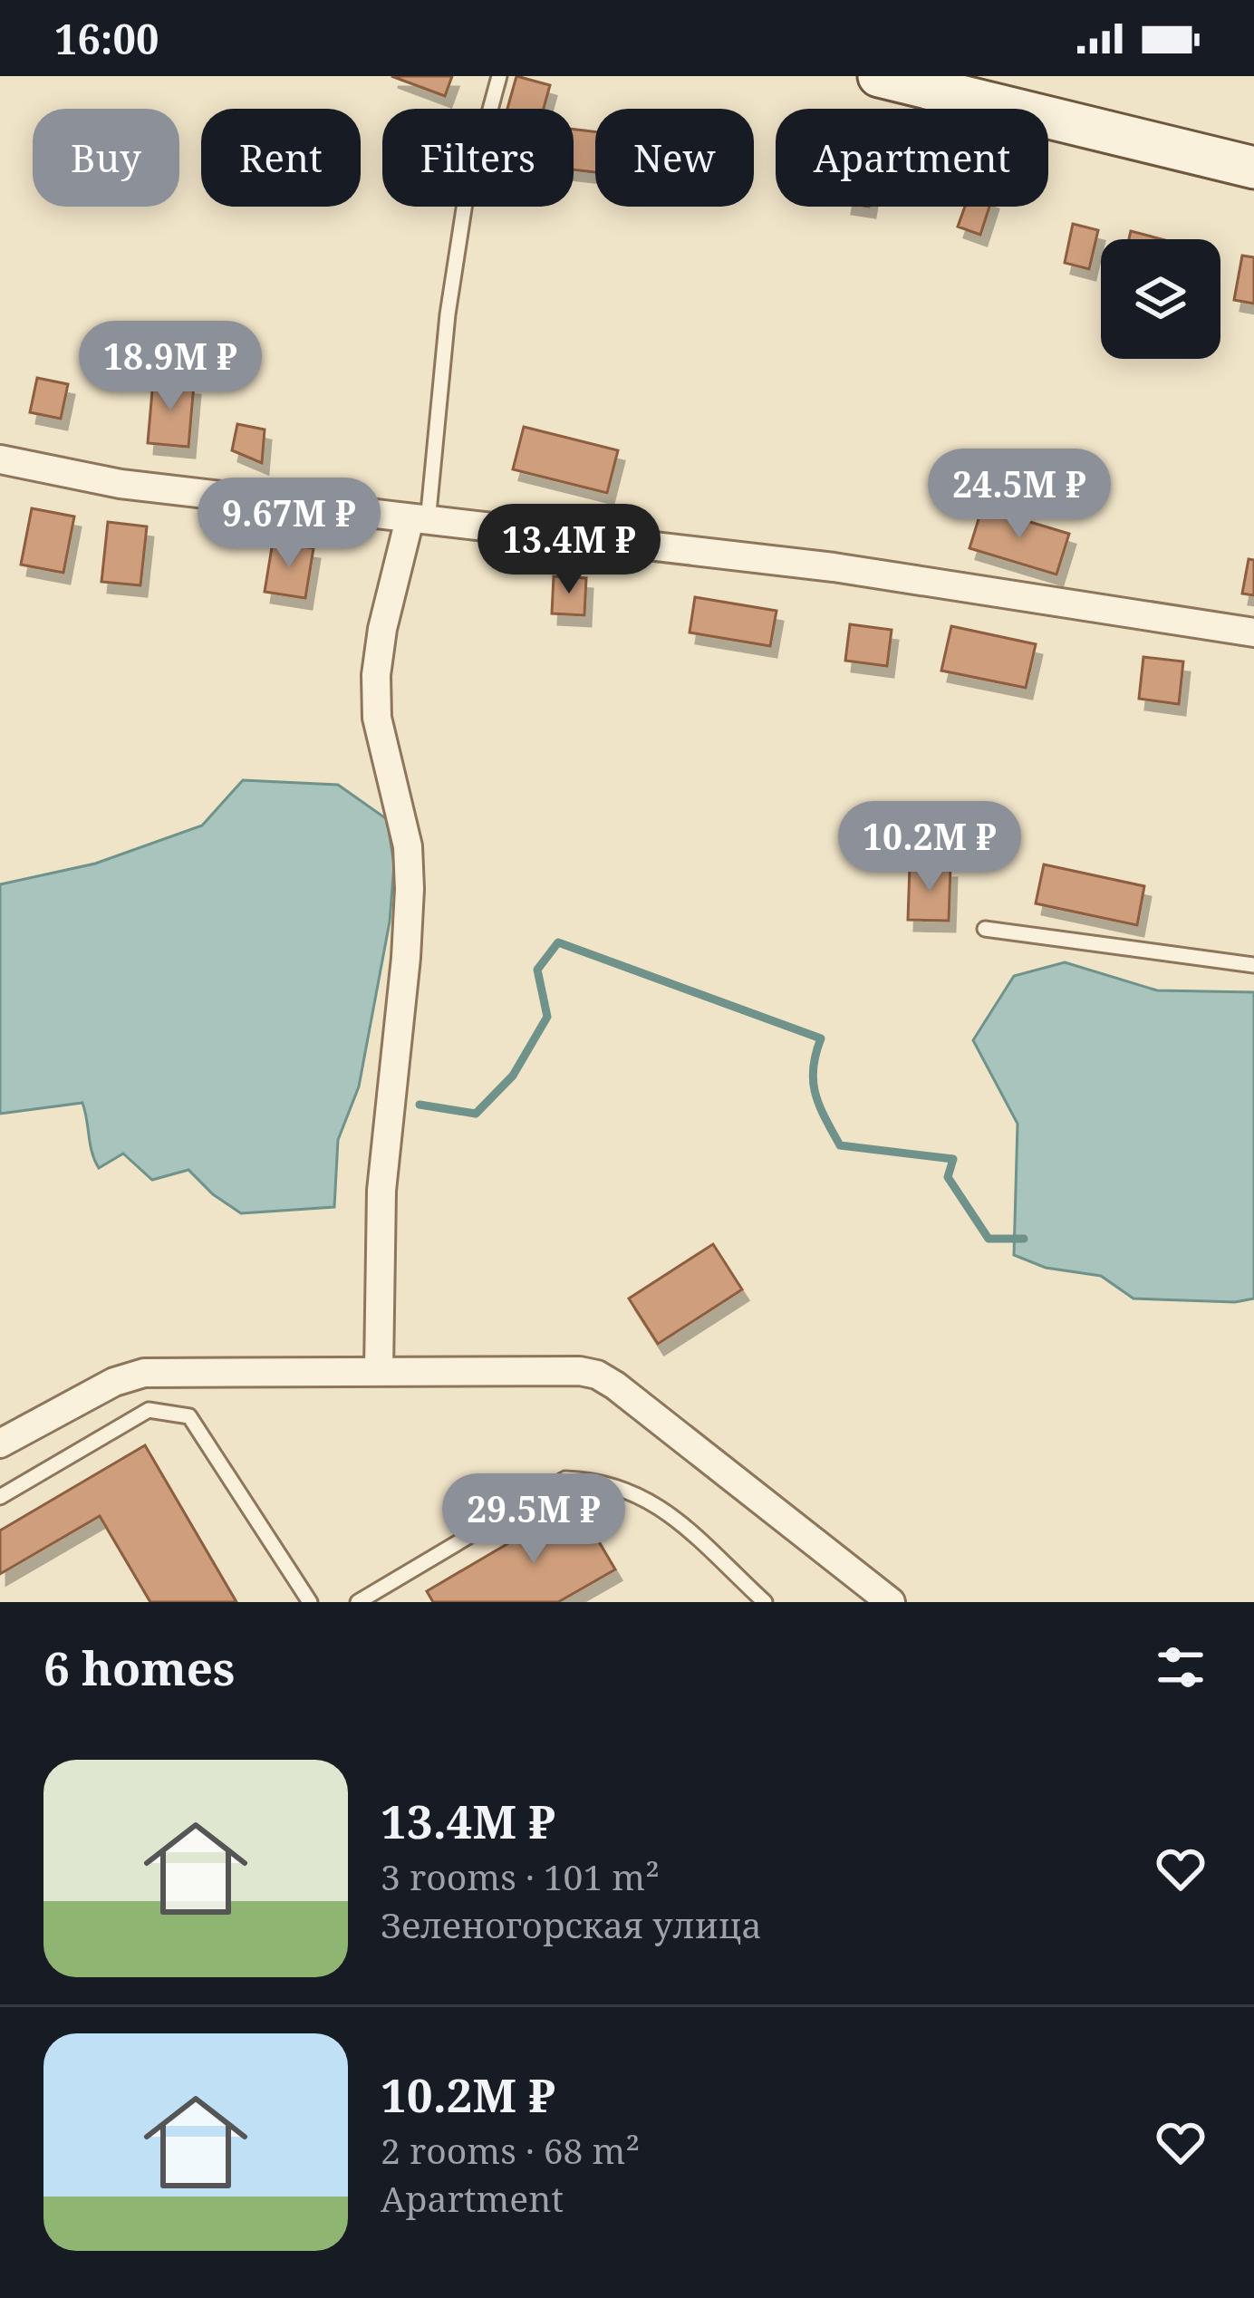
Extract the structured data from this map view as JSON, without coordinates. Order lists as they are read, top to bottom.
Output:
{
  "page": {
    "status": "16:00",
    "chip": [
      "Buy",
      "Rent",
      "Filters",
      "New",
      "Apartment"
    ],
    "price": [
      "18.9M ₽",
      "24.5M ₽",
      "9.67M ₽",
      "13.4M ₽",
      "10.2M ₽",
      "29.5M ₽"
    ],
    "heading": "6 homes",
    "list": [
      {
        "name": "13.4M ₽",
        "note": "3 rooms · 101 m² · Зеленогорская улица"
      },
      {
        "name": "10.2M ₽",
        "note": "2 rooms · 68 m² · Apartment"
      }
    ]
  }
}
